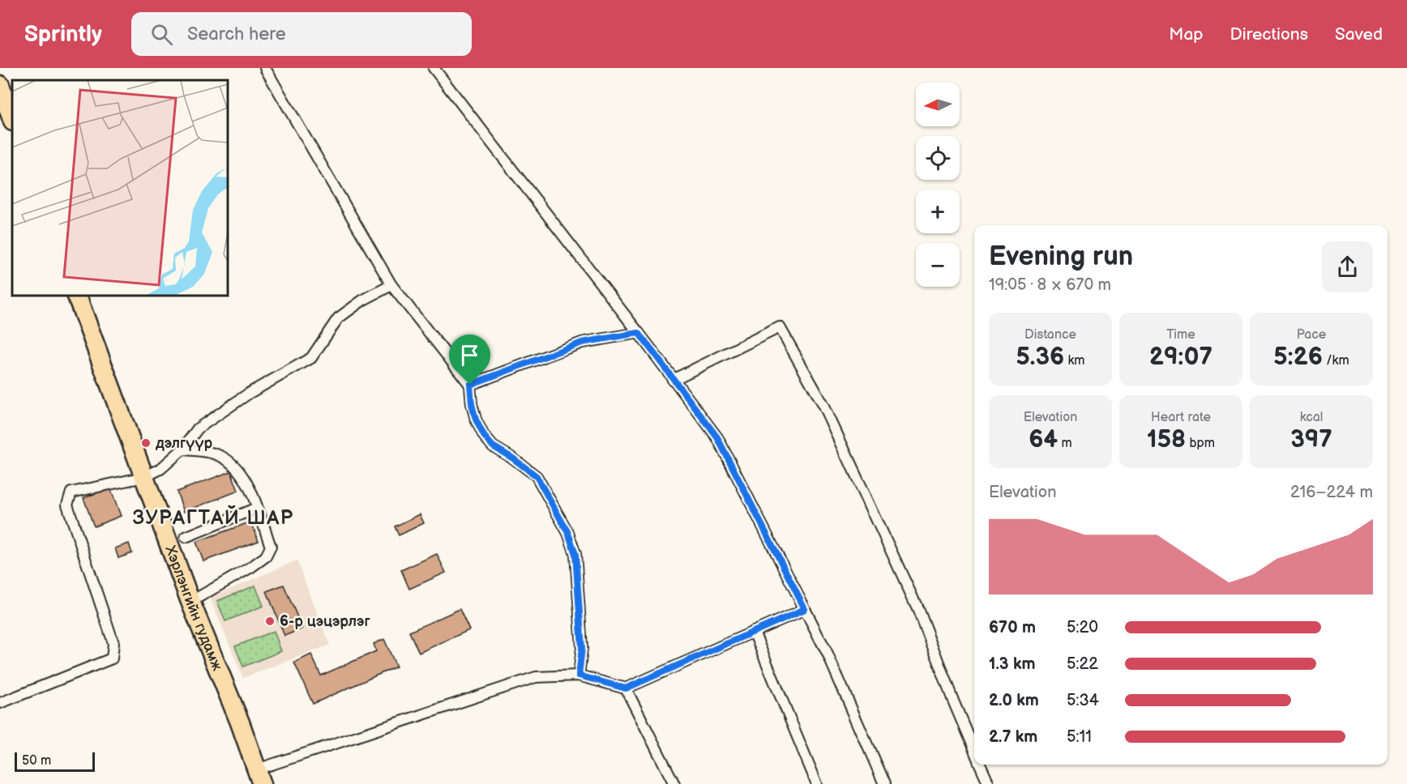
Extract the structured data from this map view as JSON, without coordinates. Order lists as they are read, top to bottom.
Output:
{
  "streets": {
    "highway": ["Хэрлэнгийн гудамж"]
  },
  "districts": ["ЗУРАГТАЙ ШАР"],
  "places": ["дэлгүүр", "6-р цэцэрлэг"],
  "scale_bar": "50 m",
  "north": "left",
  "page": {
    "header": "Sprintly",
    "search": "Search here",
    "nav": ["Map", "Directions", "Saved"],
    "map_buttons": ["+", "−"],
    "heading": ["Evening run", "19:05 · 8 × 670 m"],
    "stats": [
      ["Distance", "5.36 km"],
      ["Time", "29:07"],
      ["Pace", "5:26 /km"],
      ["Elevation", "64 m"],
      ["Heart rate", "158 bpm"],
      ["kcal", "397"]
    ],
    "chart": ["Elevation", "216–224 m"],
    "list": [
      {
        "name": "670 m",
        "note": "5:20"
      },
      {
        "name": "1.3 km",
        "note": "5:22"
      },
      {
        "name": "2.0 km",
        "note": "5:34"
      },
      {
        "name": "2.7 km",
        "note": "5:11"
      }
    ],
    "scale": "50 m"
  }
}
